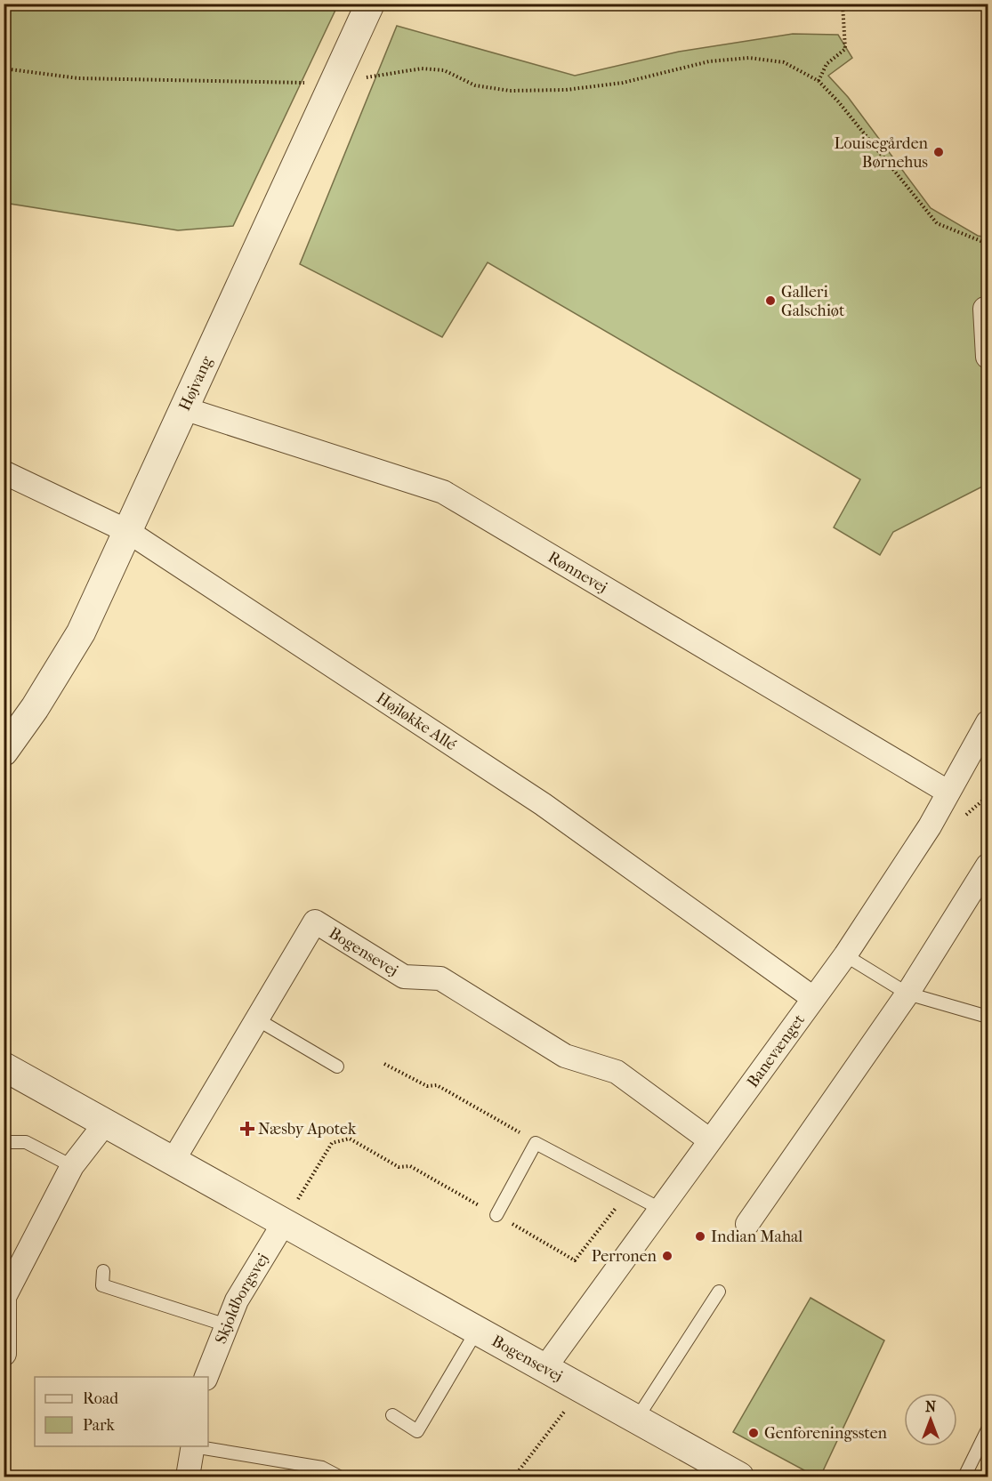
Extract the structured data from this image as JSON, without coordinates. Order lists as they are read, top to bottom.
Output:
{
  "streets": {
    "street": [
      "Højvang",
      "Rønnevej",
      "Højløkke Allé",
      "Bogensevej",
      "Banevænget",
      "Skjoldborgsvej"
    ]
  },
  "crossings": [
    ["Højvang", "Rønnevej"],
    ["Højvang", "Højløkke Allé"],
    ["Rønnevej", "Banevænget"],
    ["Højløkke Allé", "Banevænget"],
    ["Bogensevej", "Banevænget"],
    ["Bogensevej", "Skjoldborgsvej"]
  ],
  "places": {
    "other": [
      "Louisegården Børnehus",
      "Galleri Galschiøt",
      "Indian Mahal",
      "Perronen",
      "Genforeningssten"
    ],
    "health": ["Næsby Apotek"]
  },
  "legend": ["Road", "Park"],
  "north": "top"
}
